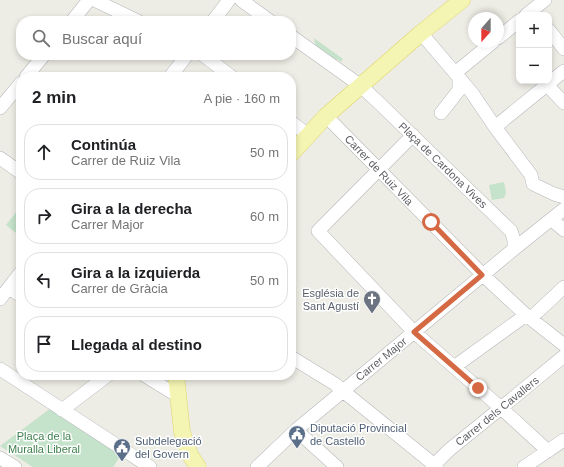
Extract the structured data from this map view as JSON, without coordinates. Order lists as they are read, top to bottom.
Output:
{
  "streets": {
    "street": [
      "Plaça de Cardona Vives",
      "Carrer de Ruiz Vila",
      "Carrer Major",
      "Carrer dels Cavallers"
    ]
  },
  "crossings": [
    ["Plaça de Cardona Vives", "Carrer Major"],
    ["Carrer de Ruiz Vila", "Carrer Major"]
  ],
  "parks": ["Plaça de la Muralla Liberal"],
  "places": {
    "church": ["Església de Sant Agustí"],
    "public building": ["Diputació Provincial de Castelló", "Subdelegació del Govern"]
  },
  "north": "bottom",
  "page": {
    "map_buttons": ["+", "−"],
    "search": "Buscar aquí",
    "heading": ["2 min", "A pie · 160 m"],
    "list": [
      ["Continúa", "Carrer de Ruiz Vila", "50 m"],
      ["Gira a la derecha", "Carrer Major", "60 m"],
      ["Gira a la izquierda", "Carrer de Gràcia", "50 m"],
      "Llegada al destino"
    ]
  }
}
